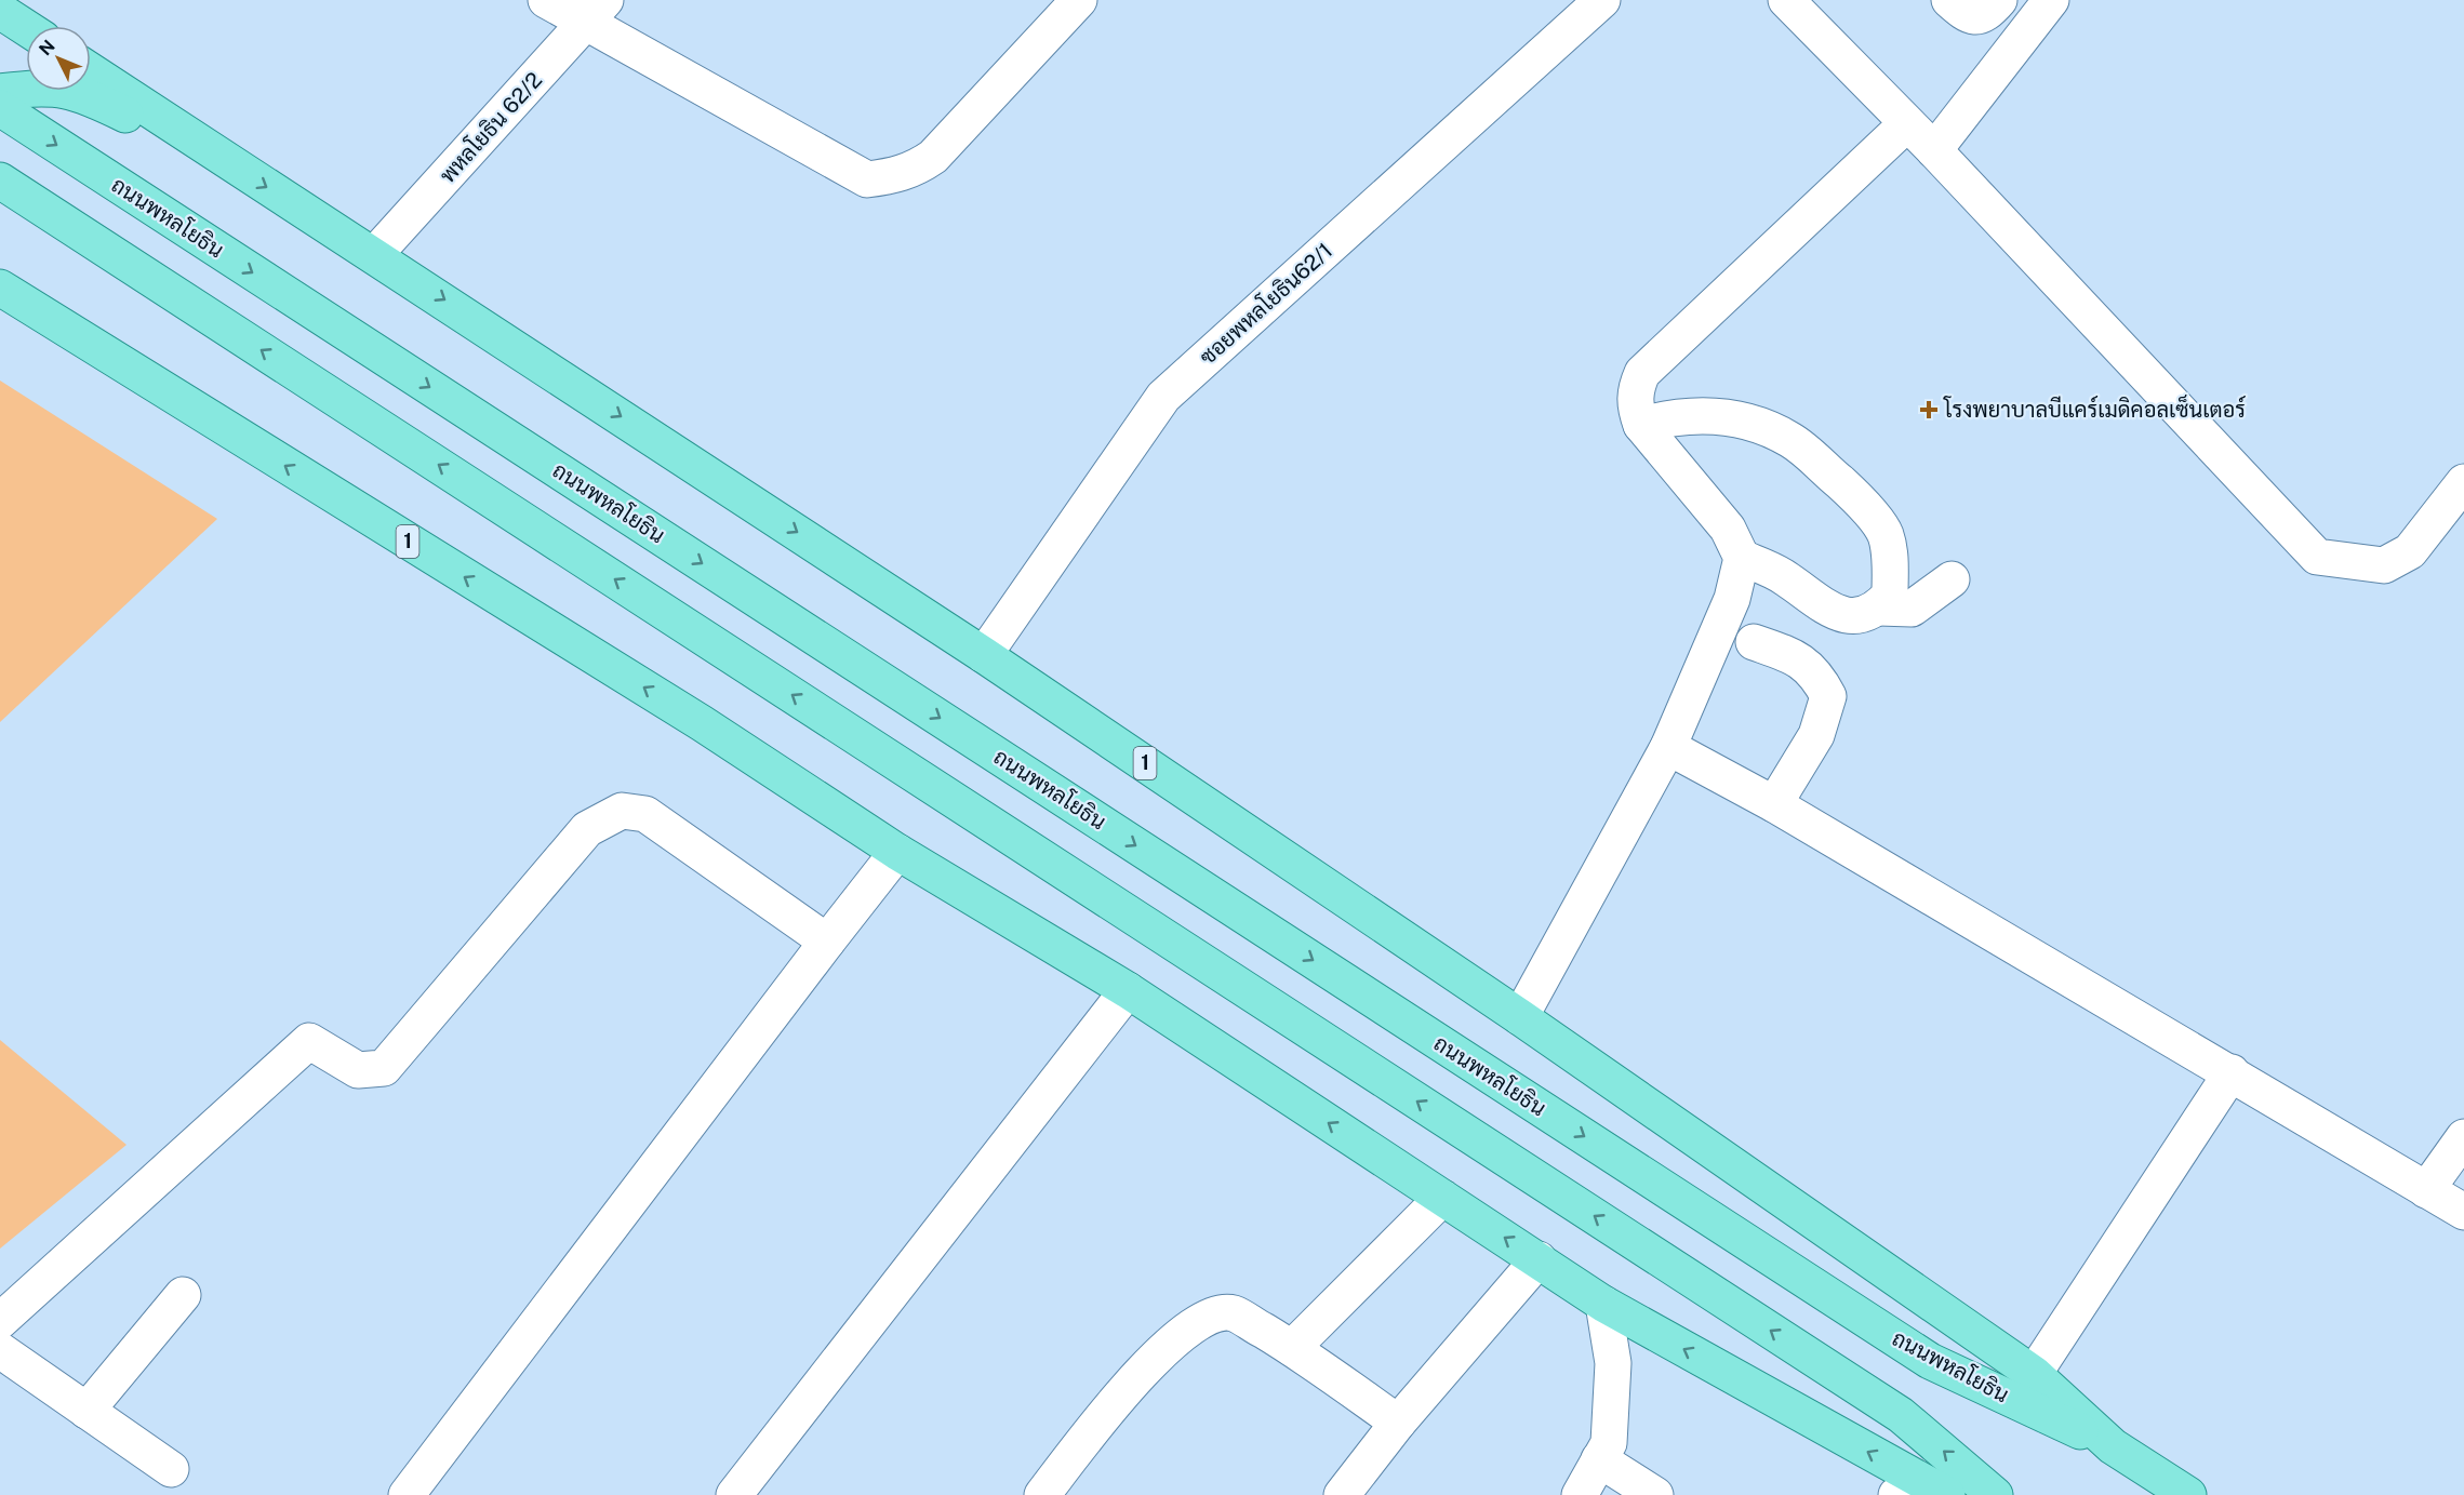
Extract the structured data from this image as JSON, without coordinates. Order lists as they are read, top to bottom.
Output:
{
  "streets": {
    "main road": ["ถนนพหลโยธิน", "1"],
    "street": ["พหลโยธิน 62/2", "ซอยพหลโยธิน62/1"]
  },
  "crossings": [
    ["พหลโยธิน 62/2", "ถนนพหลโยธิน"],
    ["ถนนพหลโยธิน", "ซอยพหลโยธิน62/1"]
  ],
  "places": {
    "health": ["โรงพยาบาลบีแคร์เมดิคอลเซ็นเตอร์"]
  },
  "north": "top left"
}
